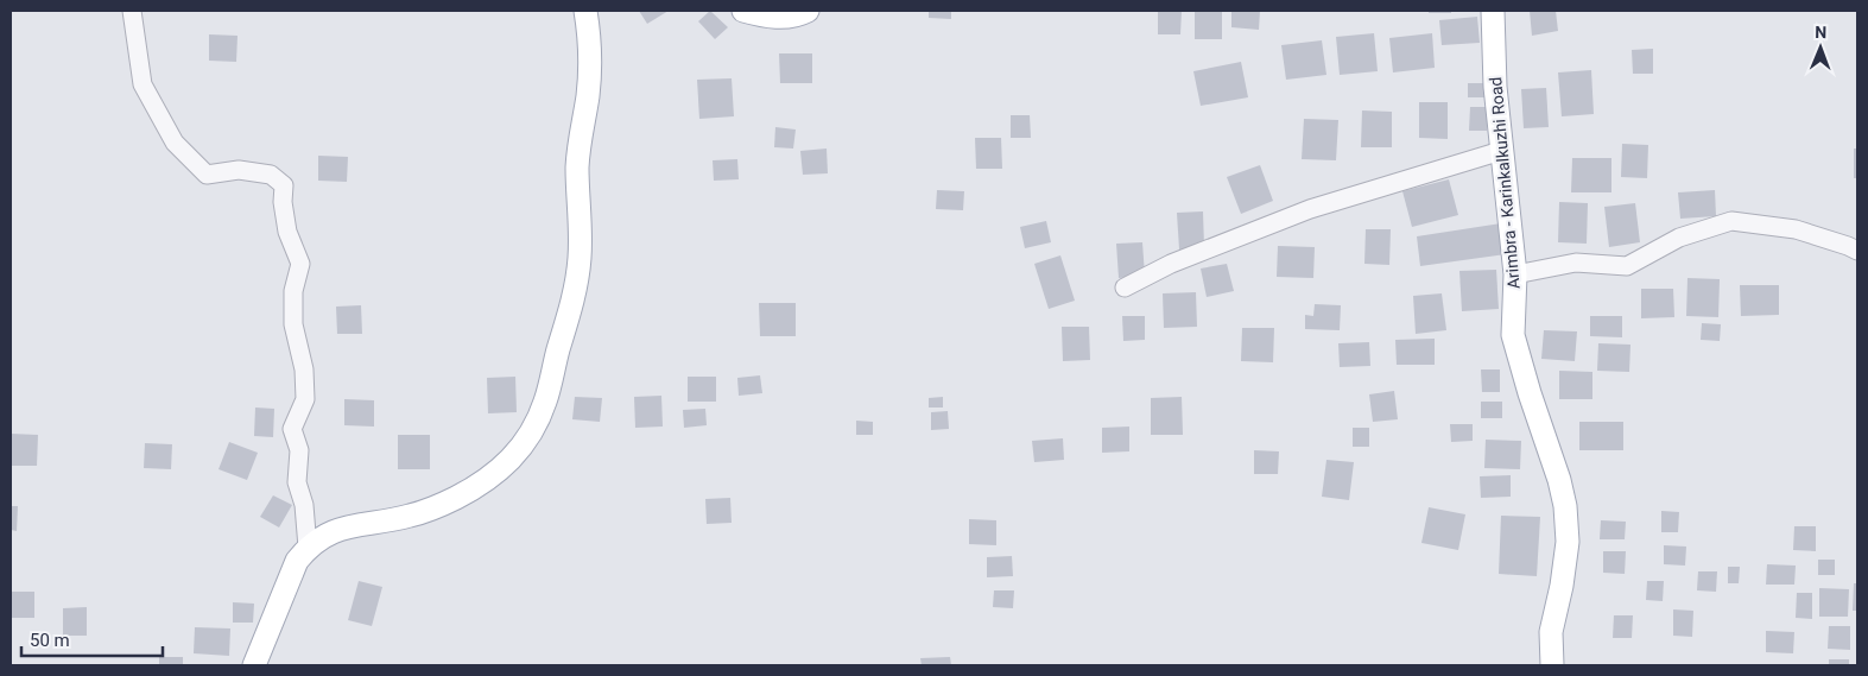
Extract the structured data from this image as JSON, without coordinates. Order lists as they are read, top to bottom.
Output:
{
  "streets": {
    "main road": ["Arimbra - Karinkalkuzhi Road"]
  },
  "scale_bar": "50 m",
  "north": "top"
}
